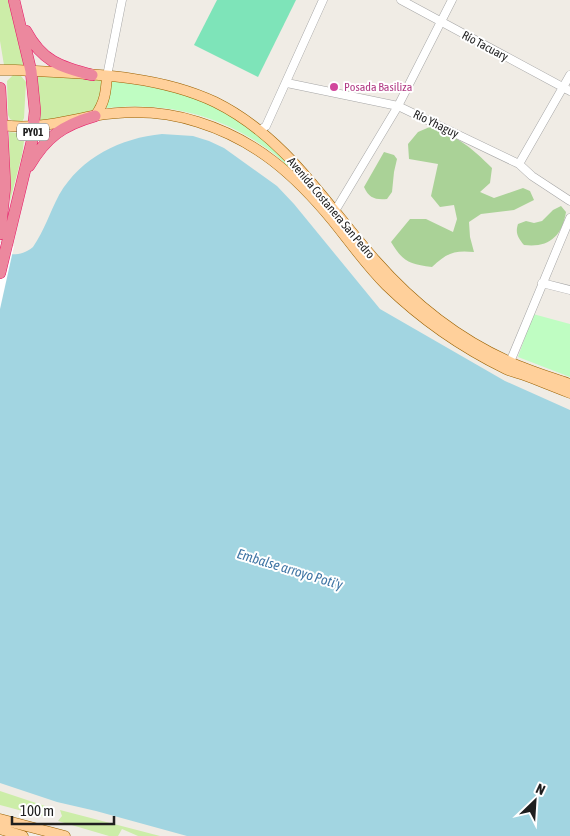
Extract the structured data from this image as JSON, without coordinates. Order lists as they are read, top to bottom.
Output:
{
  "streets": {
    "highway": ["PY01"],
    "main road": ["Avenida Costanera San Pedro"],
    "street": ["Río Tacuary", "Río Yhaguy"]
  },
  "crossings": [
    ["PY01", "Avenida Costanera San Pedro"]
  ],
  "water": ["Embalse arroyo Poti'y"],
  "places": ["Posada Basiliza"],
  "scale_bar": "100 m",
  "north": "top right"
}
